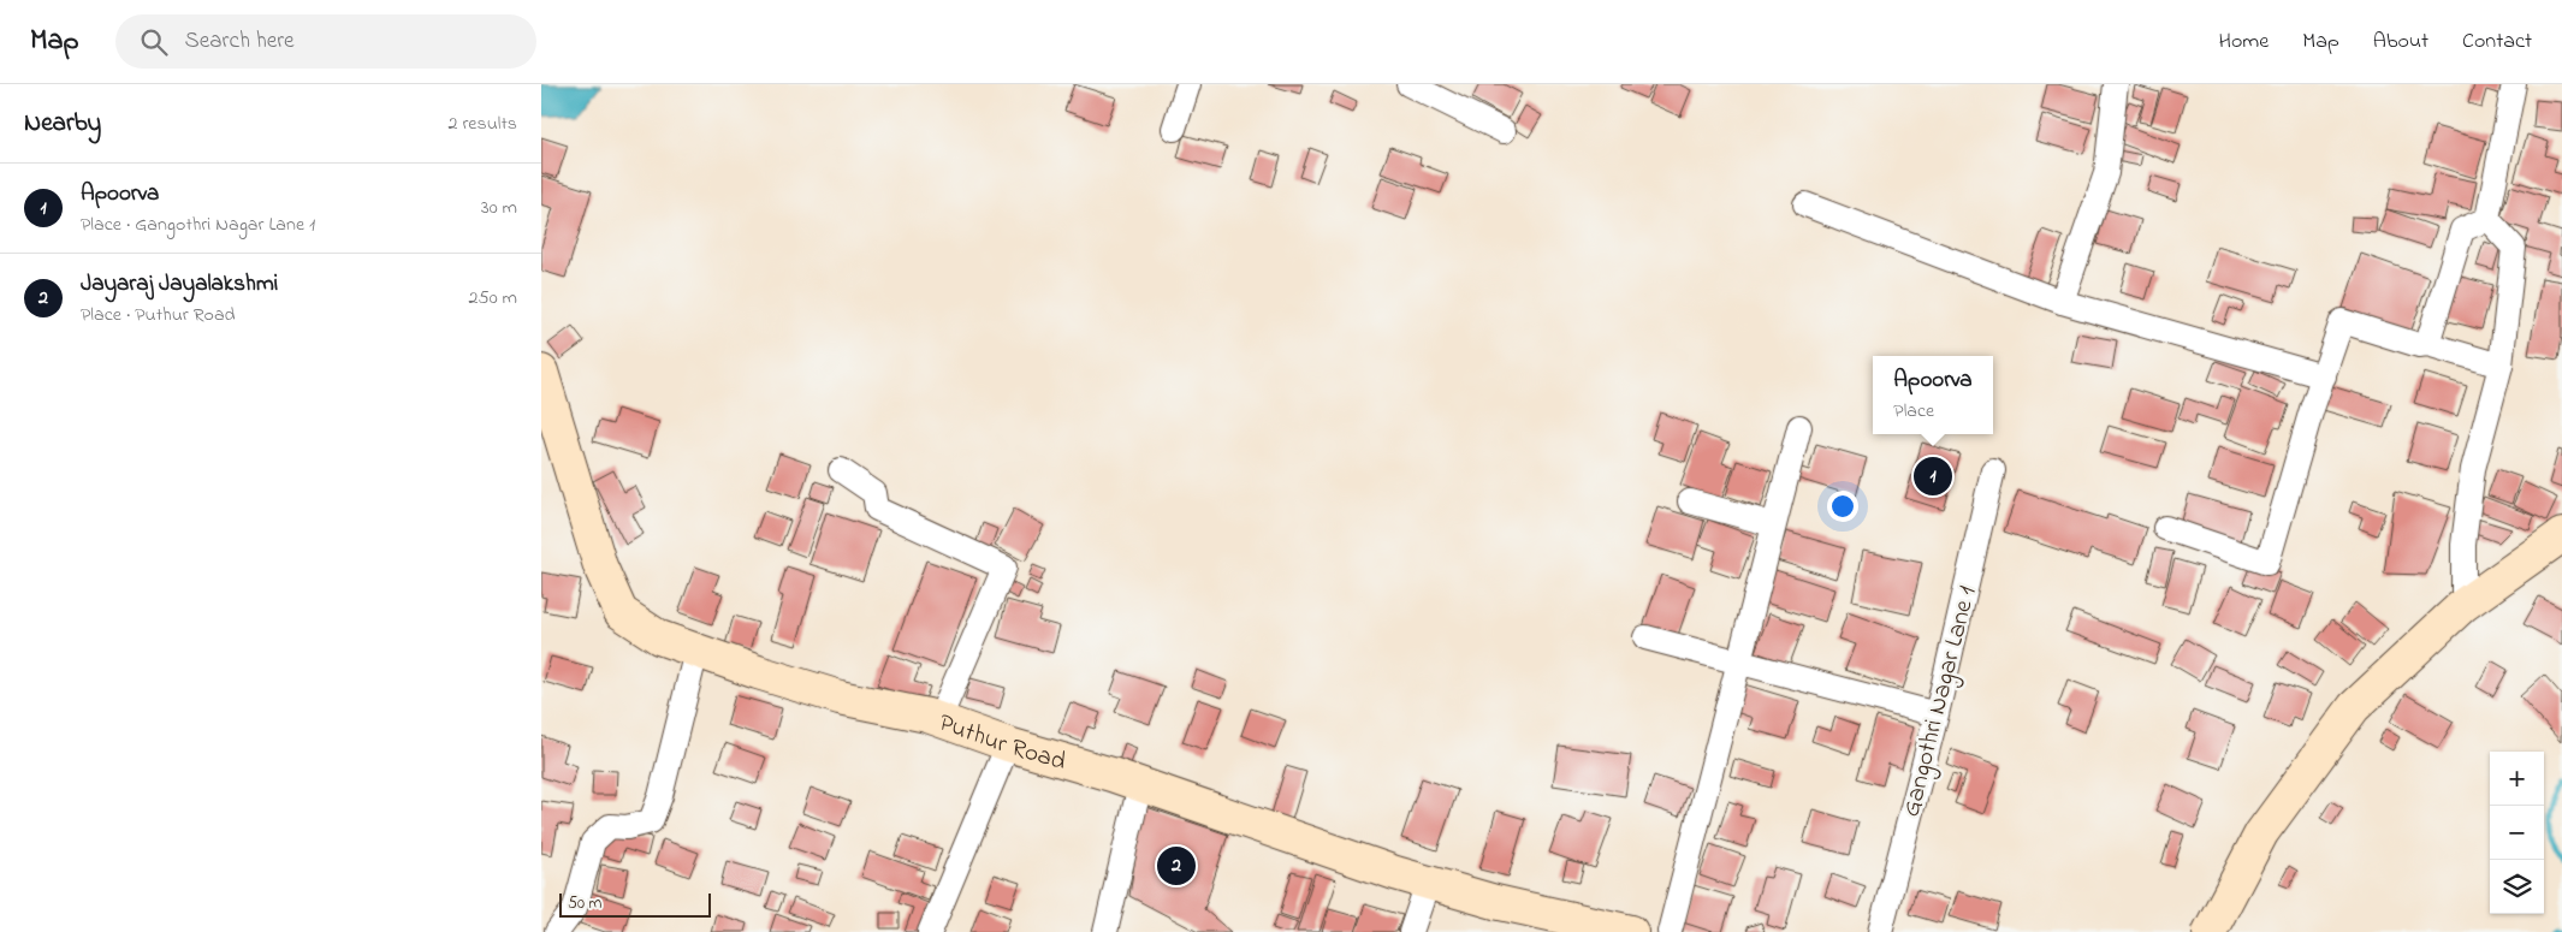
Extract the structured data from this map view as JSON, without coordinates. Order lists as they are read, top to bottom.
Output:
{
  "streets": {
    "street": ["Gangothri Nagar Lane 1", "Puthur Road"]
  },
  "scale_bar": "50 m",
  "page": {
    "header": "Map",
    "search": "Search here",
    "nav": [
      "Home",
      "Map",
      "About",
      "Contact"
    ],
    "heading": ["Nearby", "2 results"],
    "list": [
      {
        "mark": "1",
        "name": "Apoorva",
        "note": "Place · Gangothri Nagar Lane 1",
        "value": "30 m"
      },
      {
        "mark": "2",
        "name": "Jayaraj Jayalakshmi",
        "note": "Place · Puthur Road",
        "value": "250 m"
      }
    ],
    "popup": ["Apoorva", "Place"],
    "pins": ["1", "2"],
    "map_buttons": ["+", "−"],
    "scale": "50 m"
  }
}
